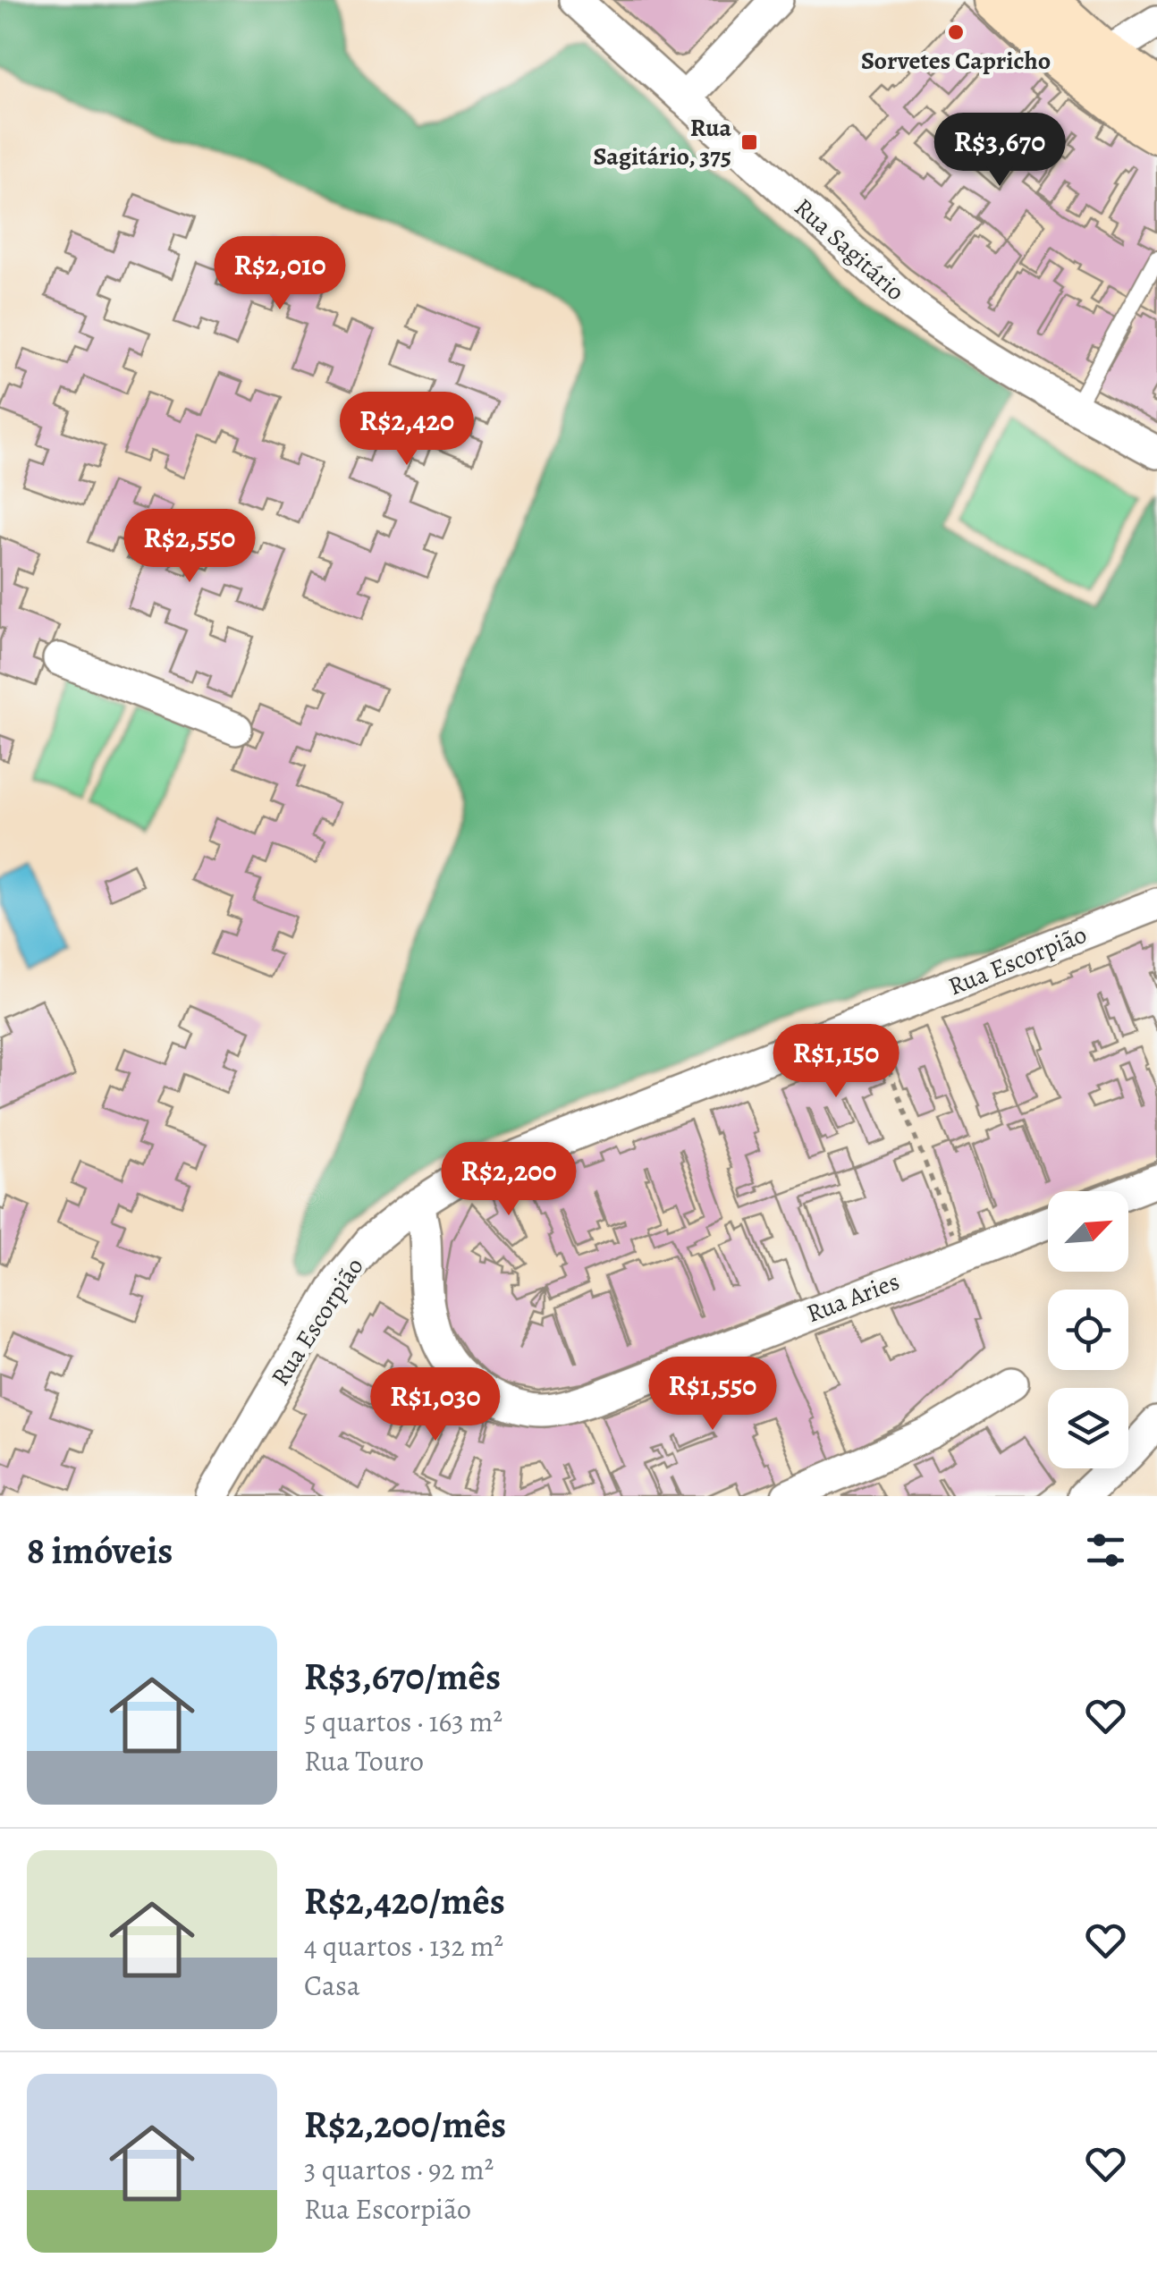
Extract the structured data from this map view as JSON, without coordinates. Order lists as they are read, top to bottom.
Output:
{
  "streets": {
    "street": ["Rua Sagitário", "Rua Escorpião", "Rua Aries"]
  },
  "crossings": [
    ["Rua Escorpião", "Rua Aries"]
  ],
  "places": {
    "other": ["Sorvetes Capricho"],
    "transit": ["Rua Sagitário, 375"]
  },
  "north": "top right",
  "page": {
    "price": [
      "R$3,670",
      "R$2,010",
      "R$2,420",
      "R$2,550",
      "R$1,150",
      "R$2,200",
      "R$1,550",
      "R$1,030"
    ],
    "heading": "8 imóveis",
    "list": [
      {
        "name": "R$3,670/mês",
        "note": "5 quartos · 163 m² · Rua Touro"
      },
      {
        "name": "R$2,420/mês",
        "note": "4 quartos · 132 m² · Casa"
      },
      {
        "name": "R$2,200/mês",
        "note": "3 quartos · 92 m² · Rua Escorpião"
      }
    ]
  }
}
